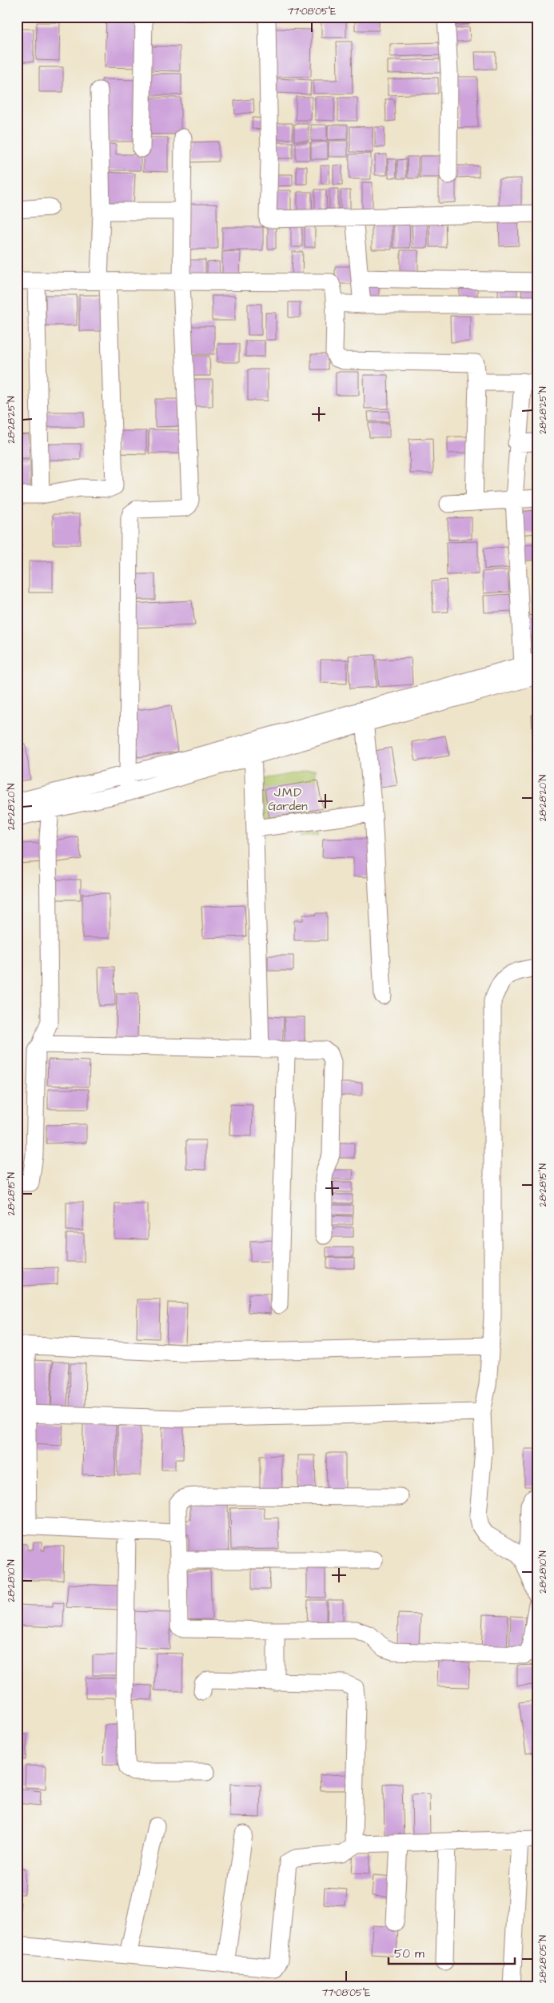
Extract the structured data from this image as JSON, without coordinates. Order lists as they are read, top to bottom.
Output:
{
  "parks": ["J.M.D Garden"],
  "scale_bar": "50 m",
  "coordinates": [
    "77°08'05\"E",
    "28°28'25\"N",
    "28°28'20\"N",
    "28°28'15\"N",
    "28°28'10\"N",
    "28°28'05\"N"
  ]
}
